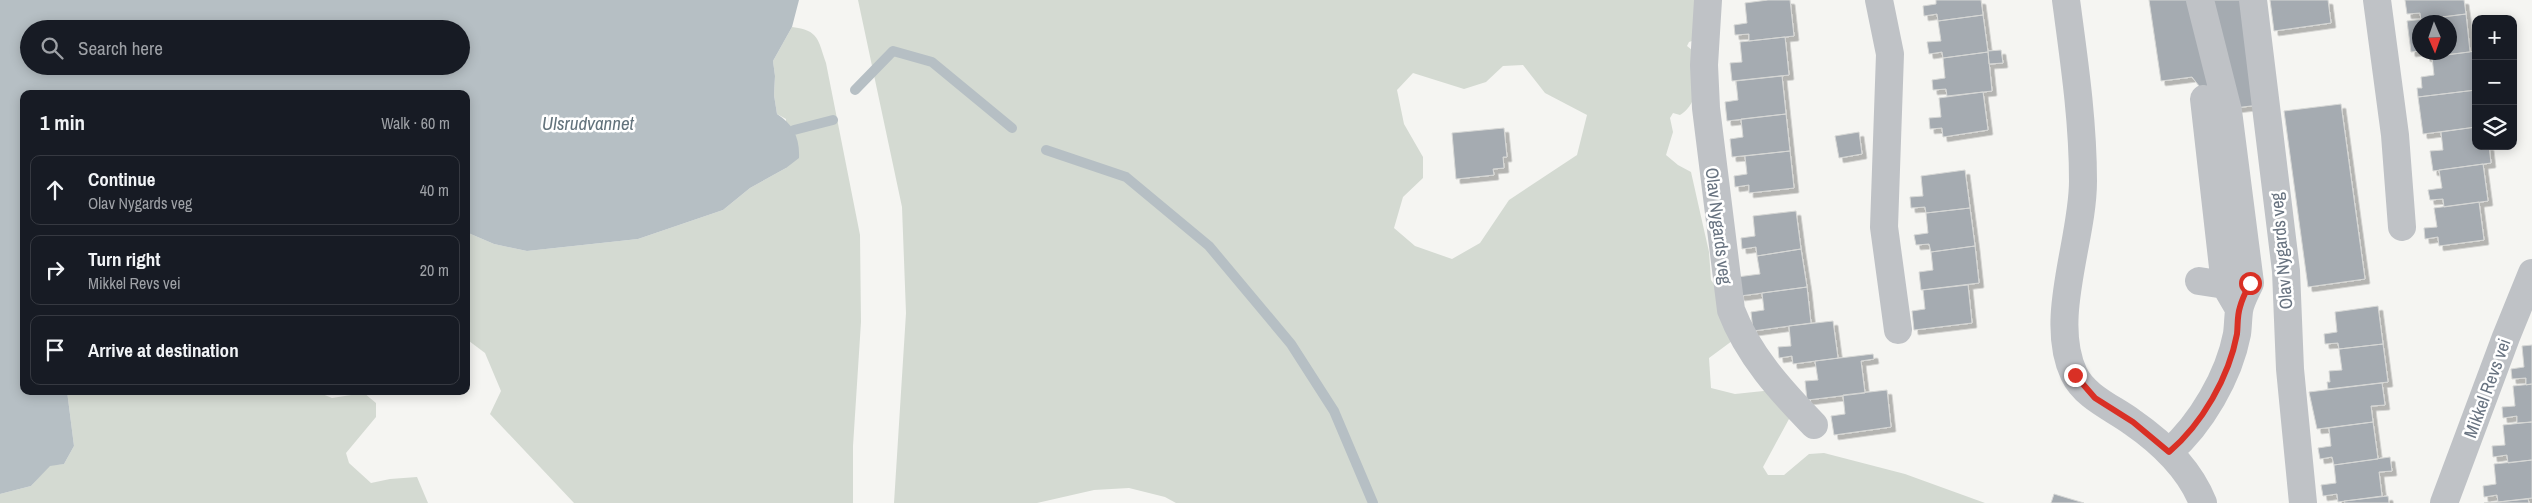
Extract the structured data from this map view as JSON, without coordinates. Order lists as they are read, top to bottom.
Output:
{
  "streets": {
    "street": ["Olav Nygards veg", "Mikkel Revs vei"]
  },
  "water": ["Ulsrudvannet"],
  "north": "bottom",
  "page": {
    "map_buttons": ["+", "−"],
    "search": "Search here",
    "heading": ["1 min", "Walk · 60 m"],
    "list": [
      ["Continue", "Olav Nygards veg", "40 m"],
      ["Turn right", "Mikkel Revs vei", "20 m"],
      "Arrive at destination"
    ]
  }
}
